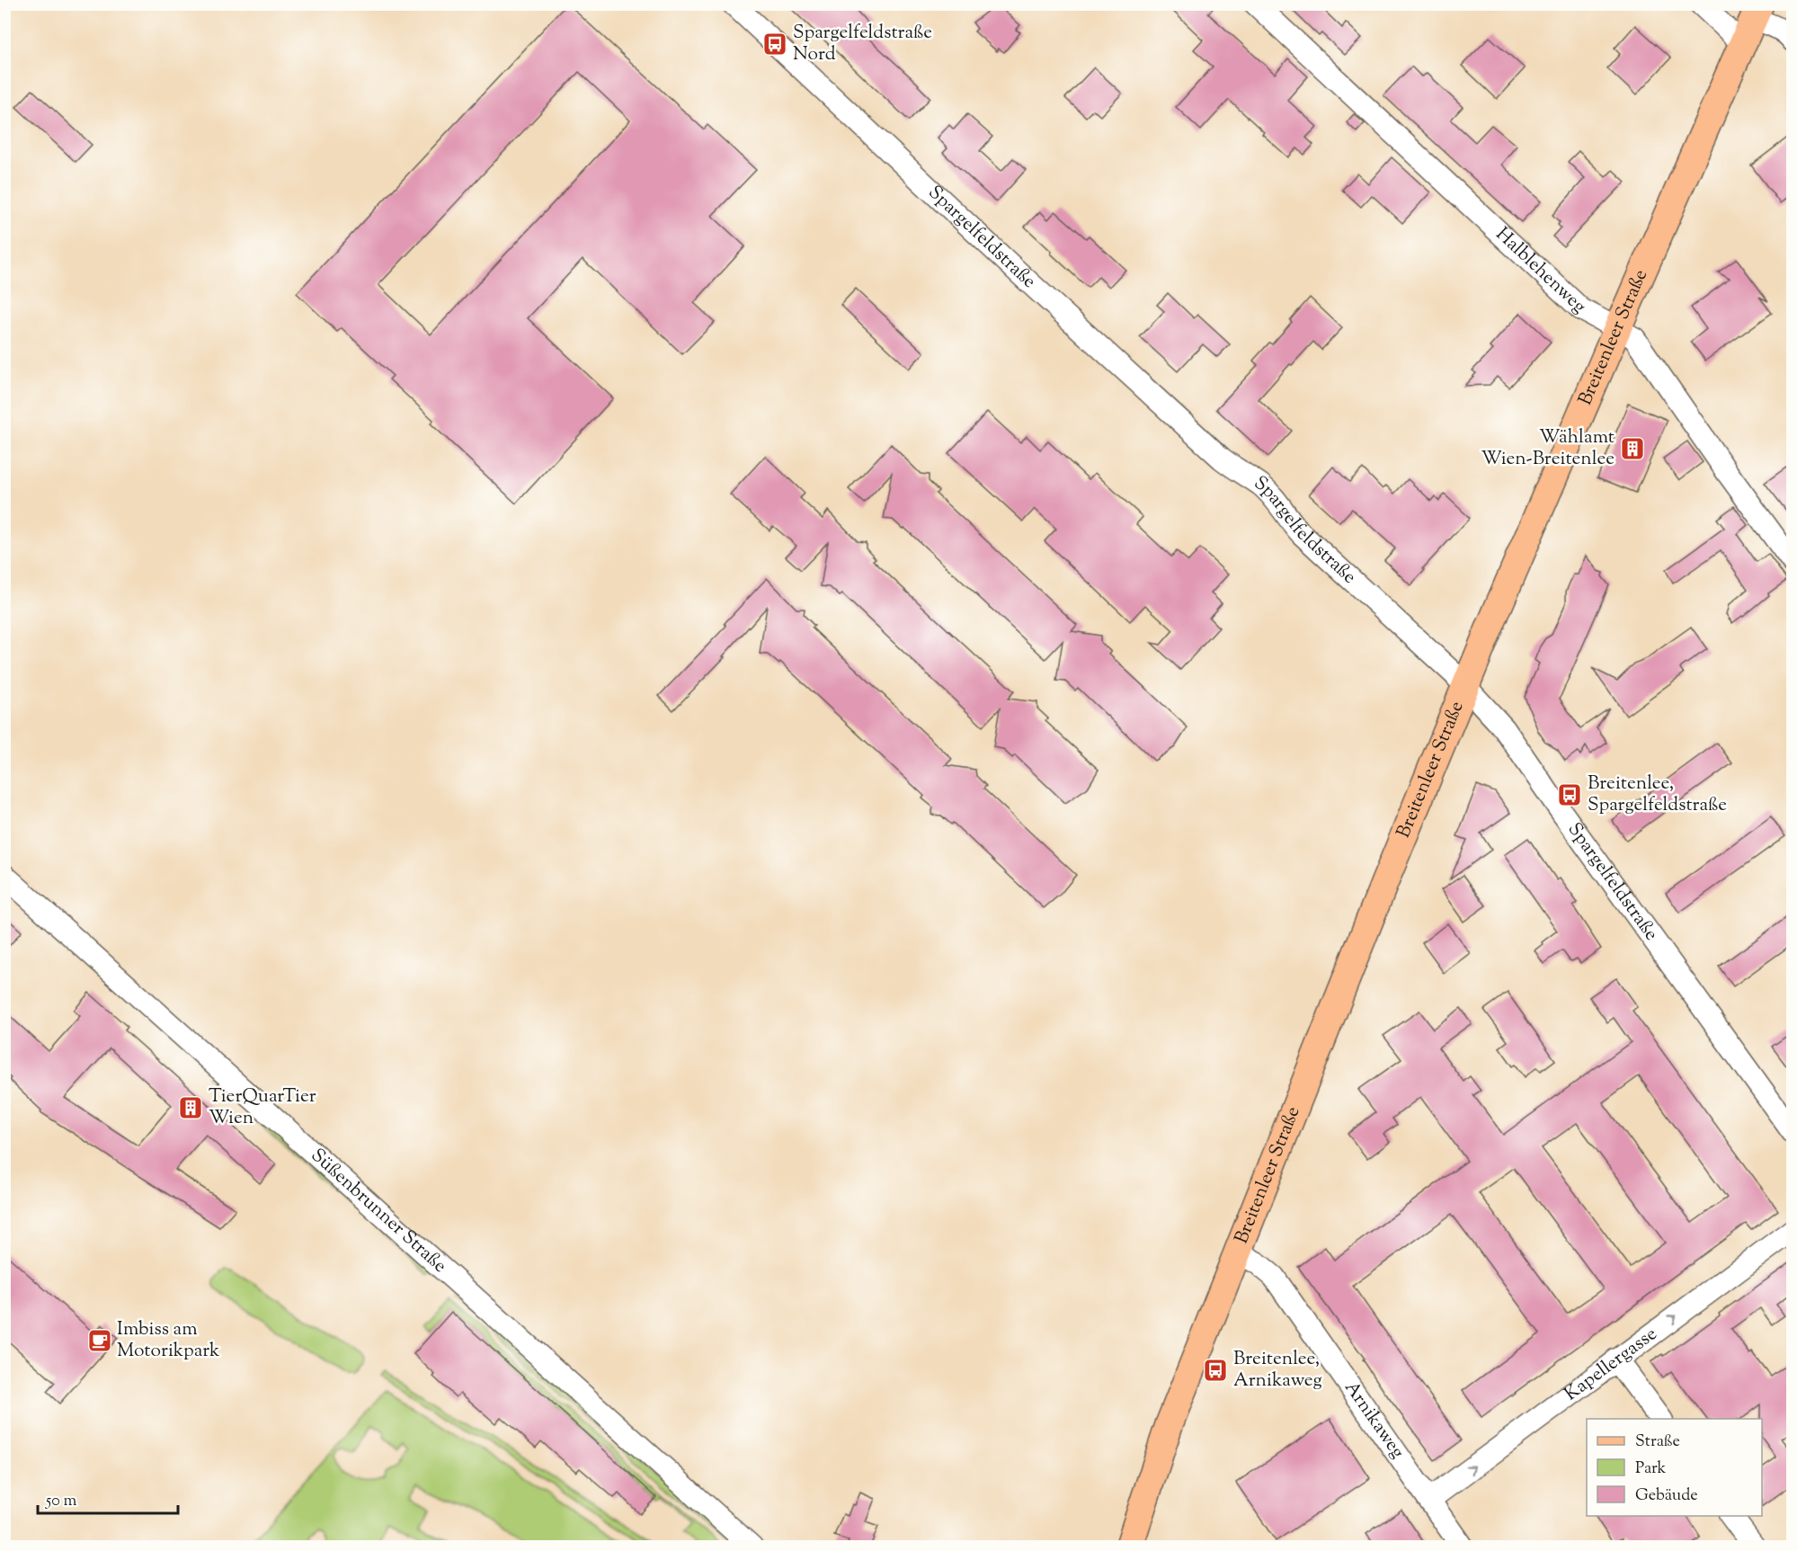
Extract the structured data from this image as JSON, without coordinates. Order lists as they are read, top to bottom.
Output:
{
  "streets": {
    "main road": ["Breitenleer Straße"],
    "street": [
      "Spargelfeldstraße",
      "Halblehenweg",
      "Süßenbrunner Straße",
      "Kapellergasse",
      "Arnikaweg"
    ]
  },
  "crossings": [
    ["Spargelfeldstraße", "Breitenleer Straße"],
    ["Halblehenweg", "Breitenleer Straße"],
    ["Breitenleer Straße", "Arnikaweg"],
    ["Kapellergasse", "Arnikaweg"]
  ],
  "one_way": ["Kapellergasse"],
  "places": {
    "bus stop": ["Spargelfeldstraße Nord", "Breitenlee, Spargelfeldstraße", "Breitenlee, Arnikaweg"],
    "building": ["Wählamt Wien-Breitenlee", "TierQuarTier Wien"],
    "cafe": ["Imbiss am Motorikpark"]
  },
  "legend": ["Straße", "Park", "Gebäude"],
  "scale_bar": "50 m"
}
